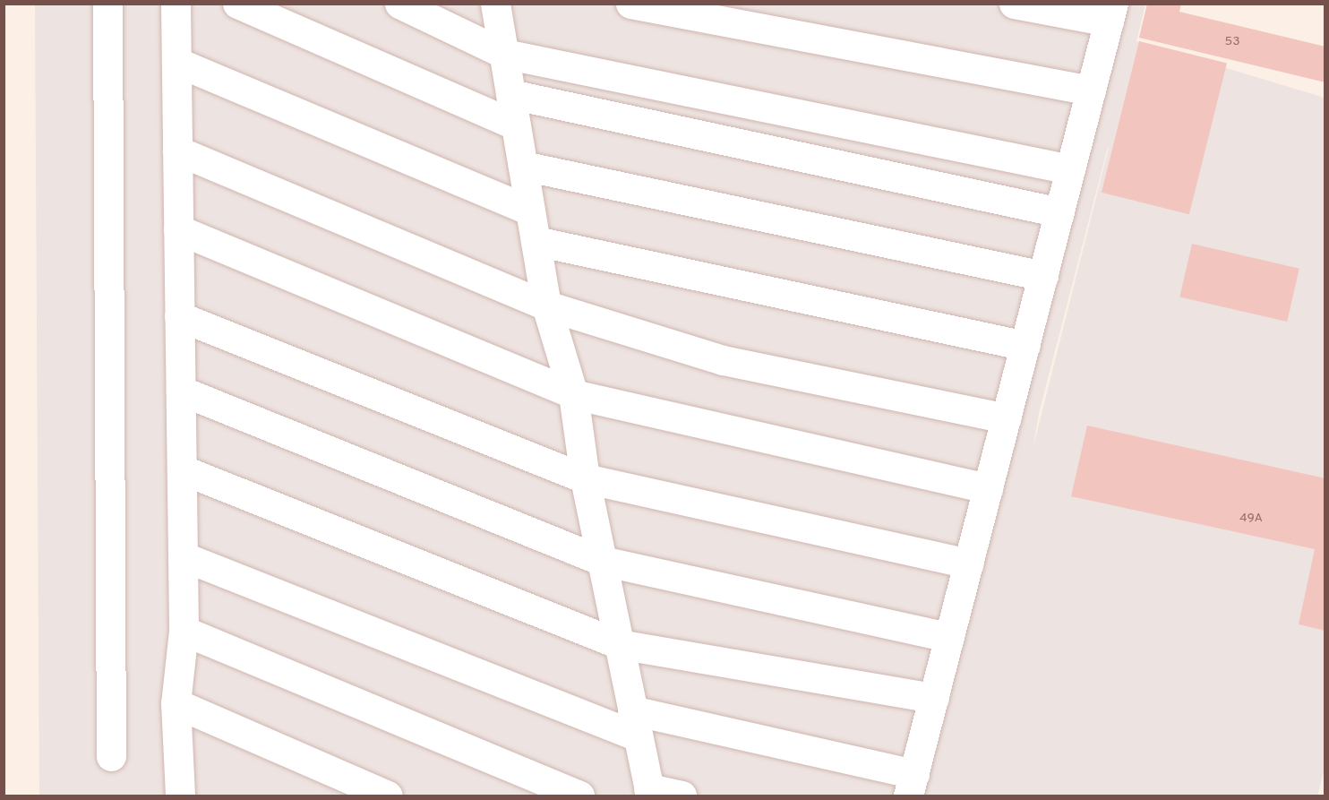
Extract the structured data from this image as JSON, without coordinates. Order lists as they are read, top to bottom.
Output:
{
  "house_numbers": ["53", "49А"]
}
